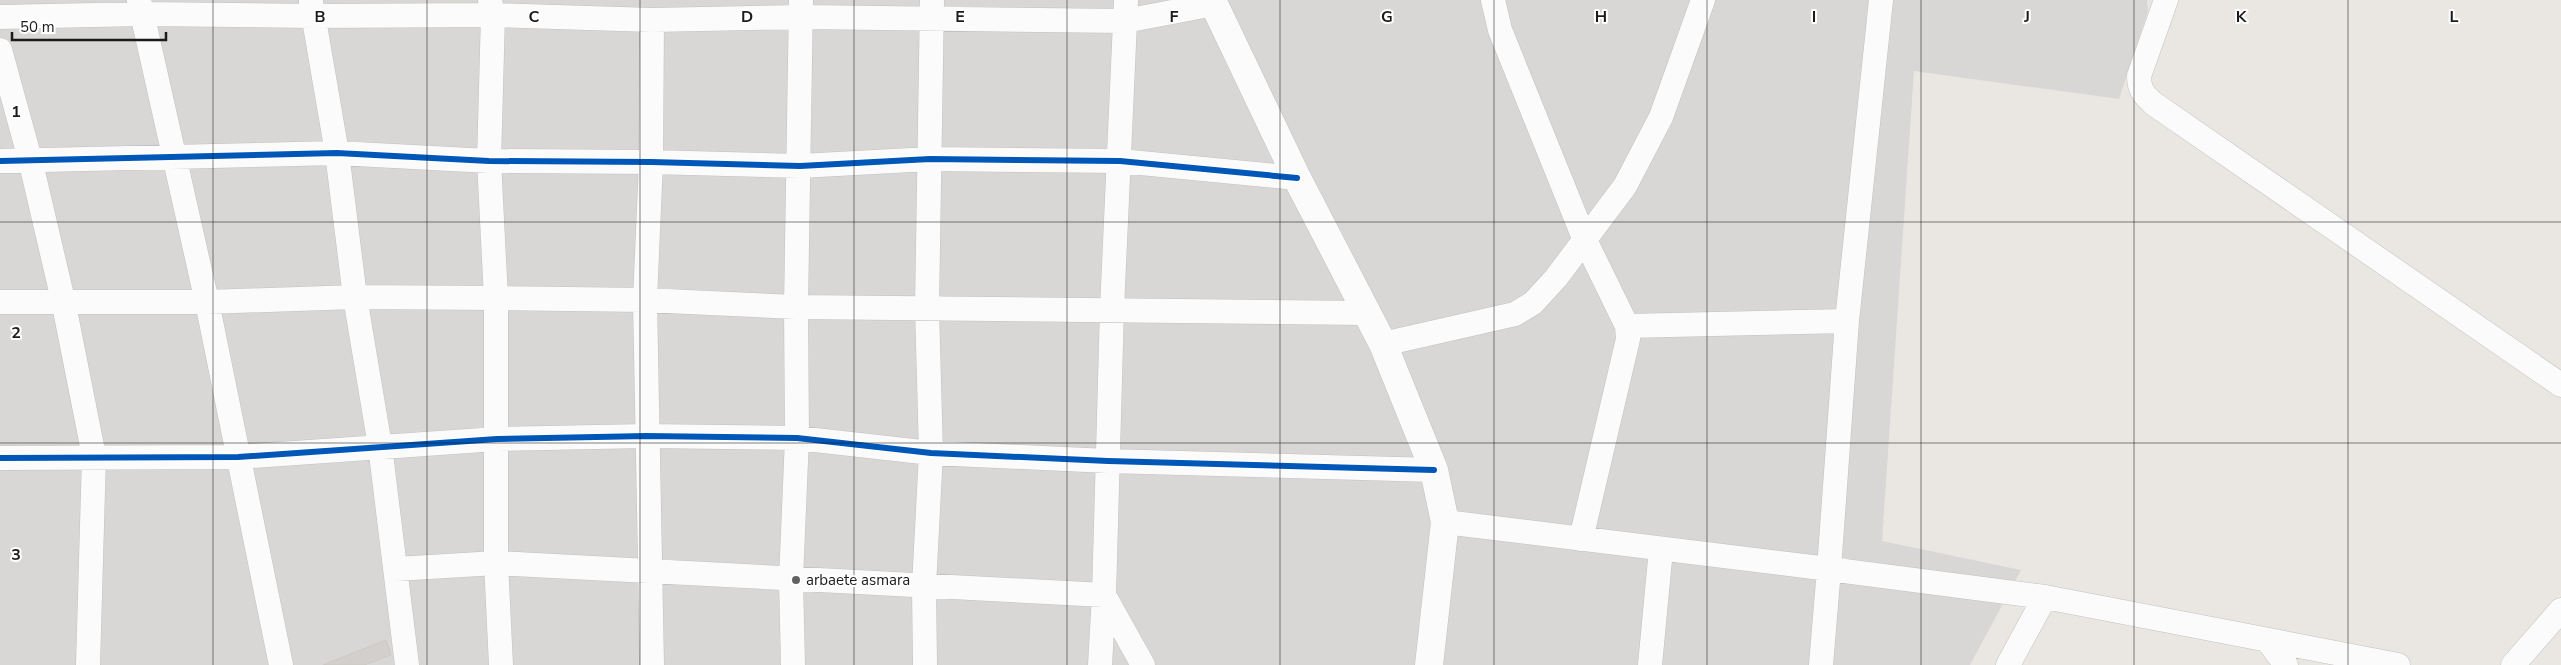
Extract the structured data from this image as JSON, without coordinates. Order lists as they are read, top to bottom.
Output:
{
  "places": ["arbaete asmara"],
  "scale_bar": "50 m",
  "grid": {
    "columns": [
      "B",
      "C",
      "D",
      "E",
      "F",
      "G",
      "H",
      "I",
      "J",
      "K",
      "L"
    ],
    "rows": ["1", "2", "3"]
  }
}
